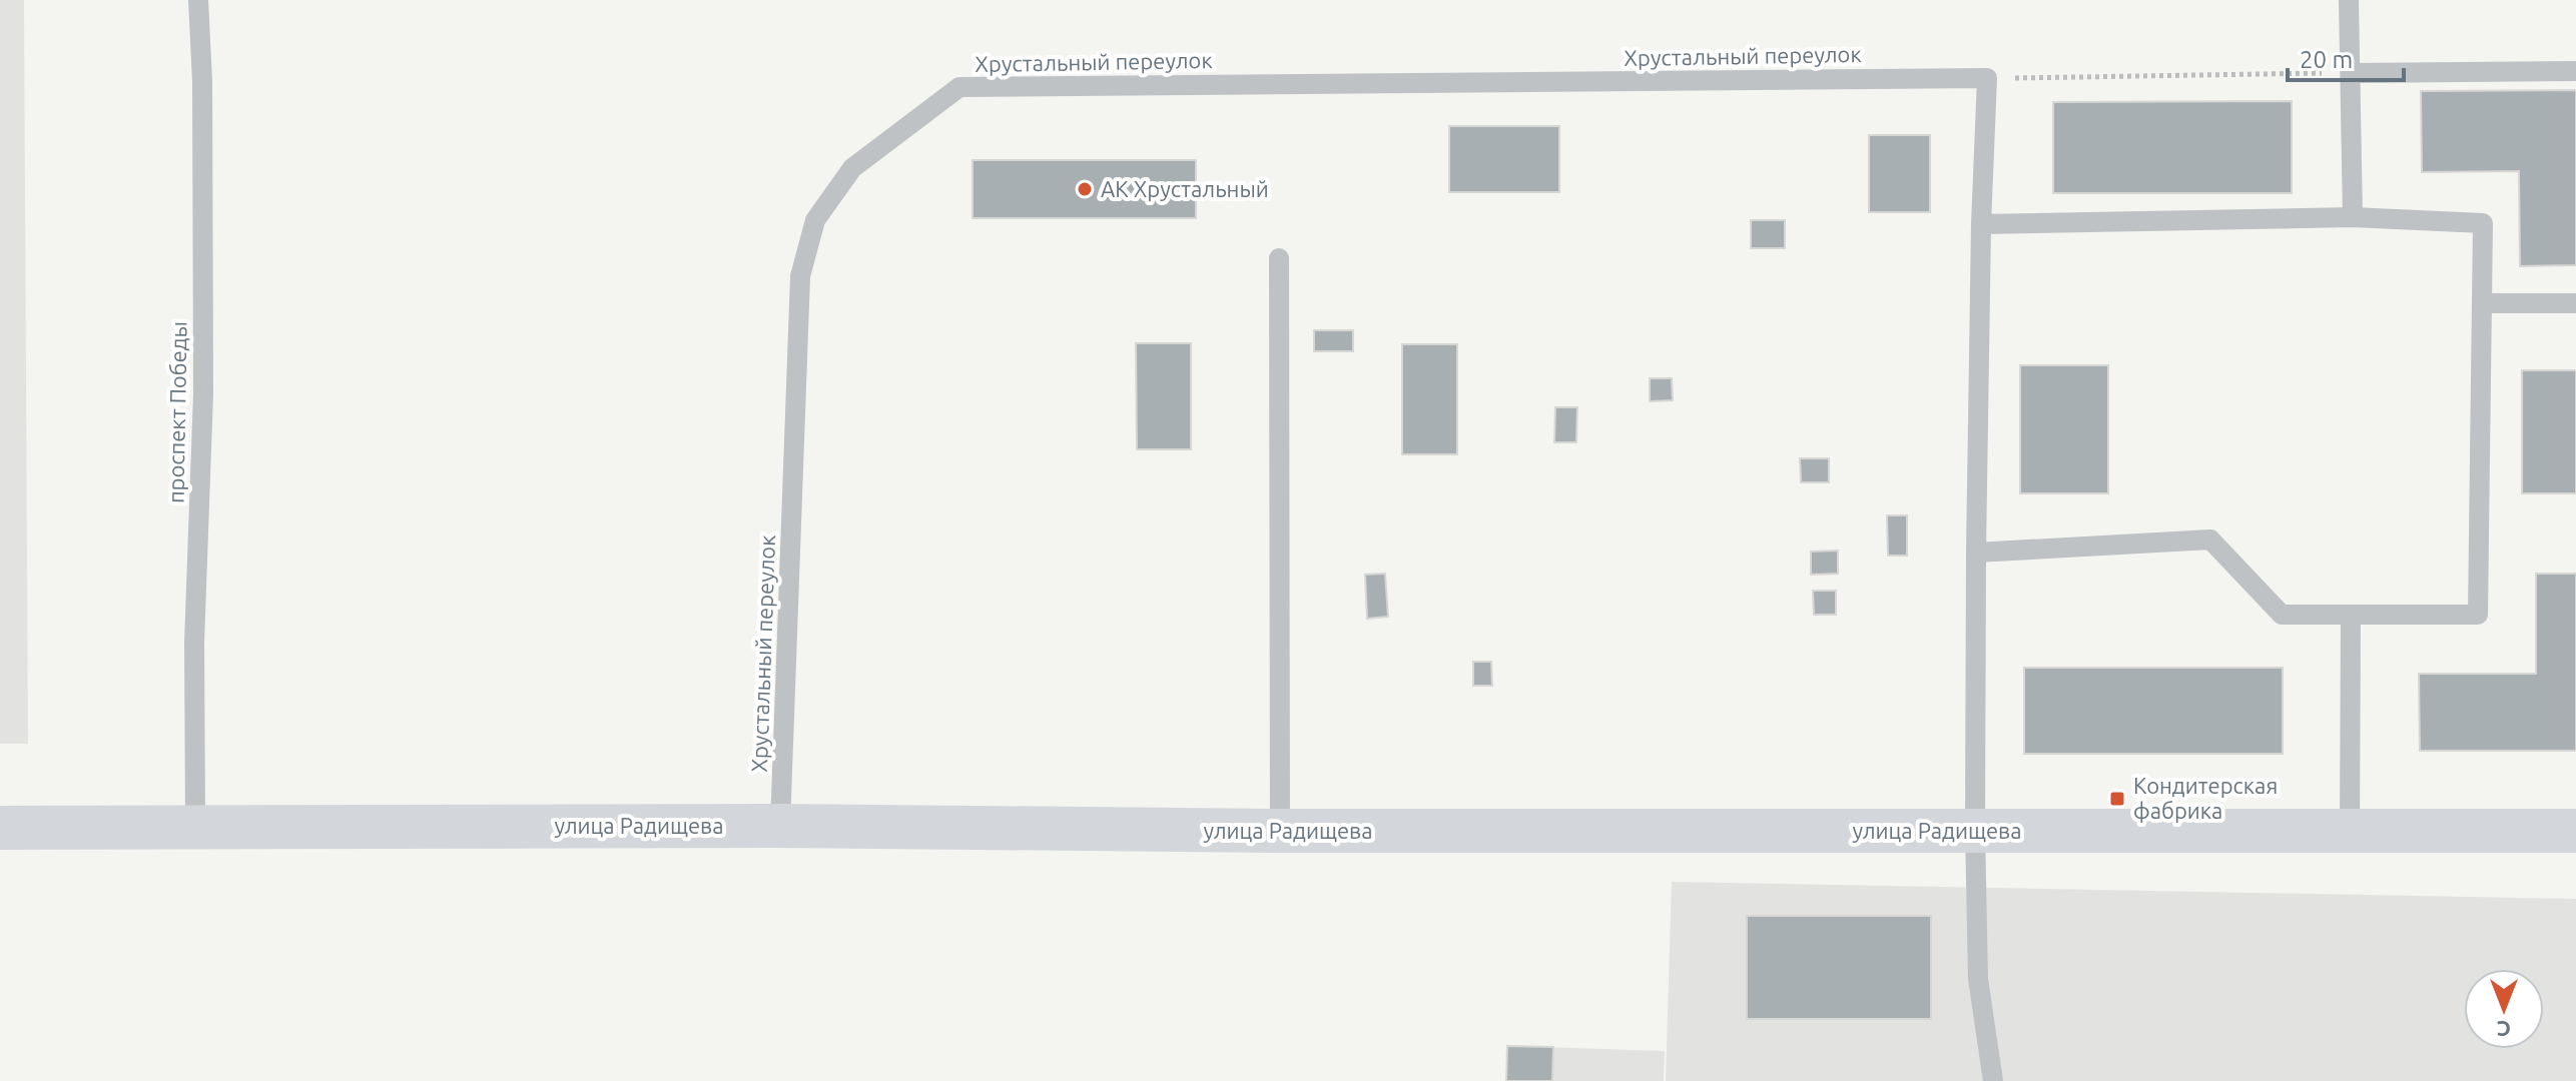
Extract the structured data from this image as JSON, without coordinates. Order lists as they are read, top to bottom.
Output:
{
  "streets": {
    "street": ["улица Радищева"],
    "lane": ["Хрустальный переулок", "проспект Победы"]
  },
  "crossings": [
    ["Хрустальный переулок", "улица Радищева"],
    ["проспект Победы", "улица Радищева"]
  ],
  "places": {
    "other": ["АК Хрустальный"],
    "transit": ["Кондитерская фабрика"]
  },
  "scale_bar": "20 m",
  "north": "bottom"
}
